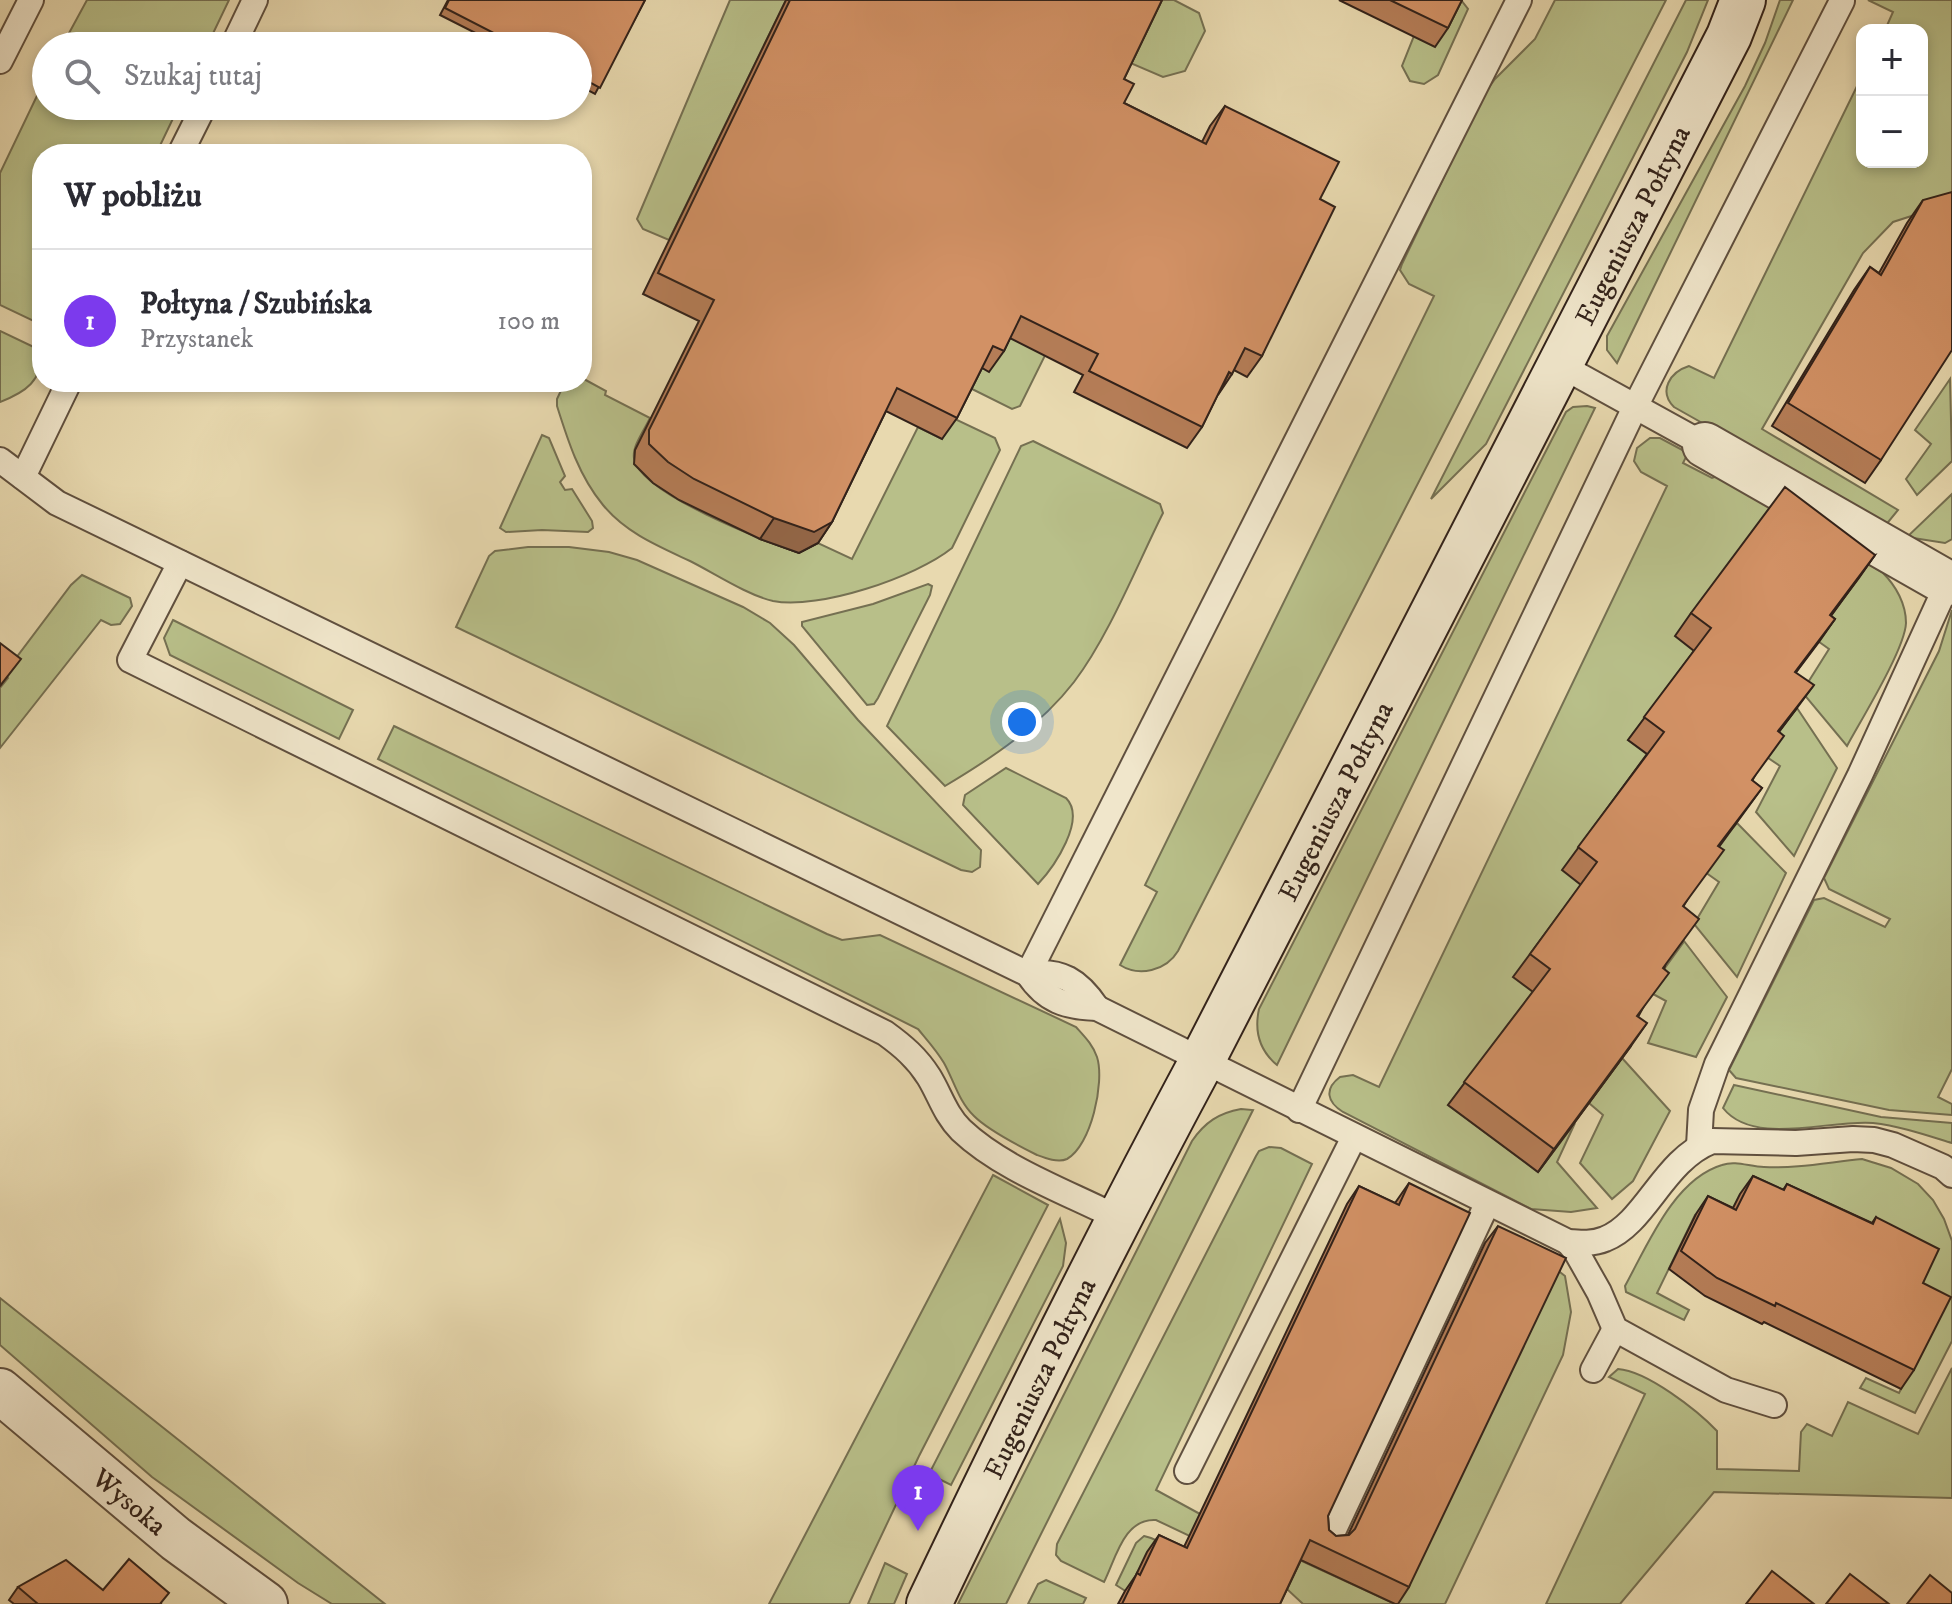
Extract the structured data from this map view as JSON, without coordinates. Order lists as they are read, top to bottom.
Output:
{
  "streets": {
    "street": ["Eugeniusza Połtyna", "Wysoka"]
  },
  "page": {
    "map_buttons": ["+", "−"],
    "search": "Szukaj tutaj",
    "heading": "W pobliżu",
    "list": [
      {
        "mark": "1",
        "name": "Połtyna / Szubińska",
        "note": "Przystanek",
        "value": "100 m"
      }
    ],
    "pins": "1"
  }
}
